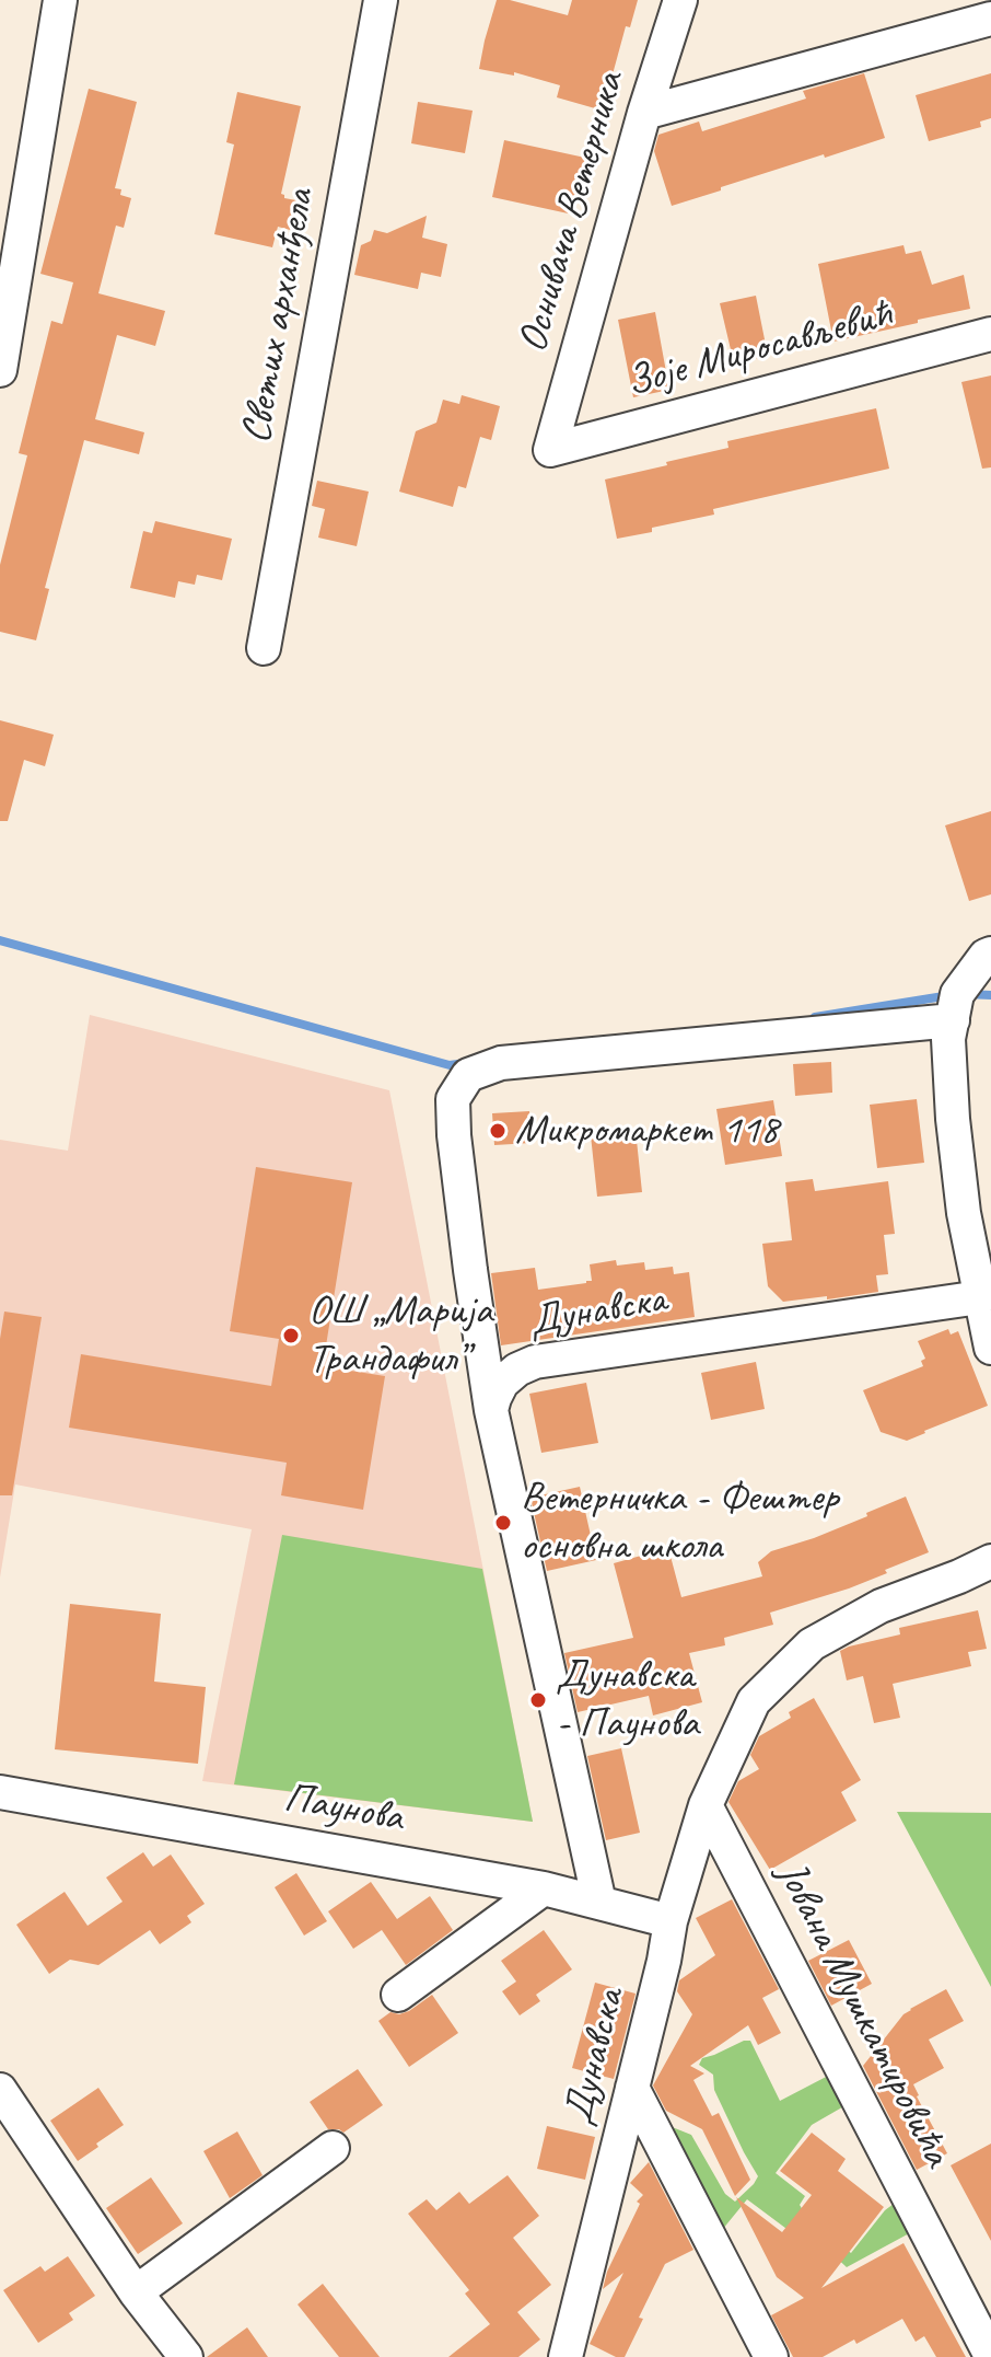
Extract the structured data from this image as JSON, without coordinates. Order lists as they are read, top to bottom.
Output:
{
  "streets": {
    "street": [
      "Оснивача Ветерника",
      "Светих арханђела",
      "Зоје Миросављевић",
      "Дунавска",
      "Паунова",
      "Јована Мушкатировића"
    ]
  },
  "crossings": [
    ["Оснивача Ветерника", "Зоје Миросављевић"],
    ["Дунавска", "Паунова"],
    ["Дунавска", "Јована Мушкатировића"]
  ],
  "places": [
    "Микромаркет 118",
    "ОШ „Марија Трандафил”",
    "Ветерничка - Фештер основна школа",
    "Дунавска - Паунова"
  ]
}
